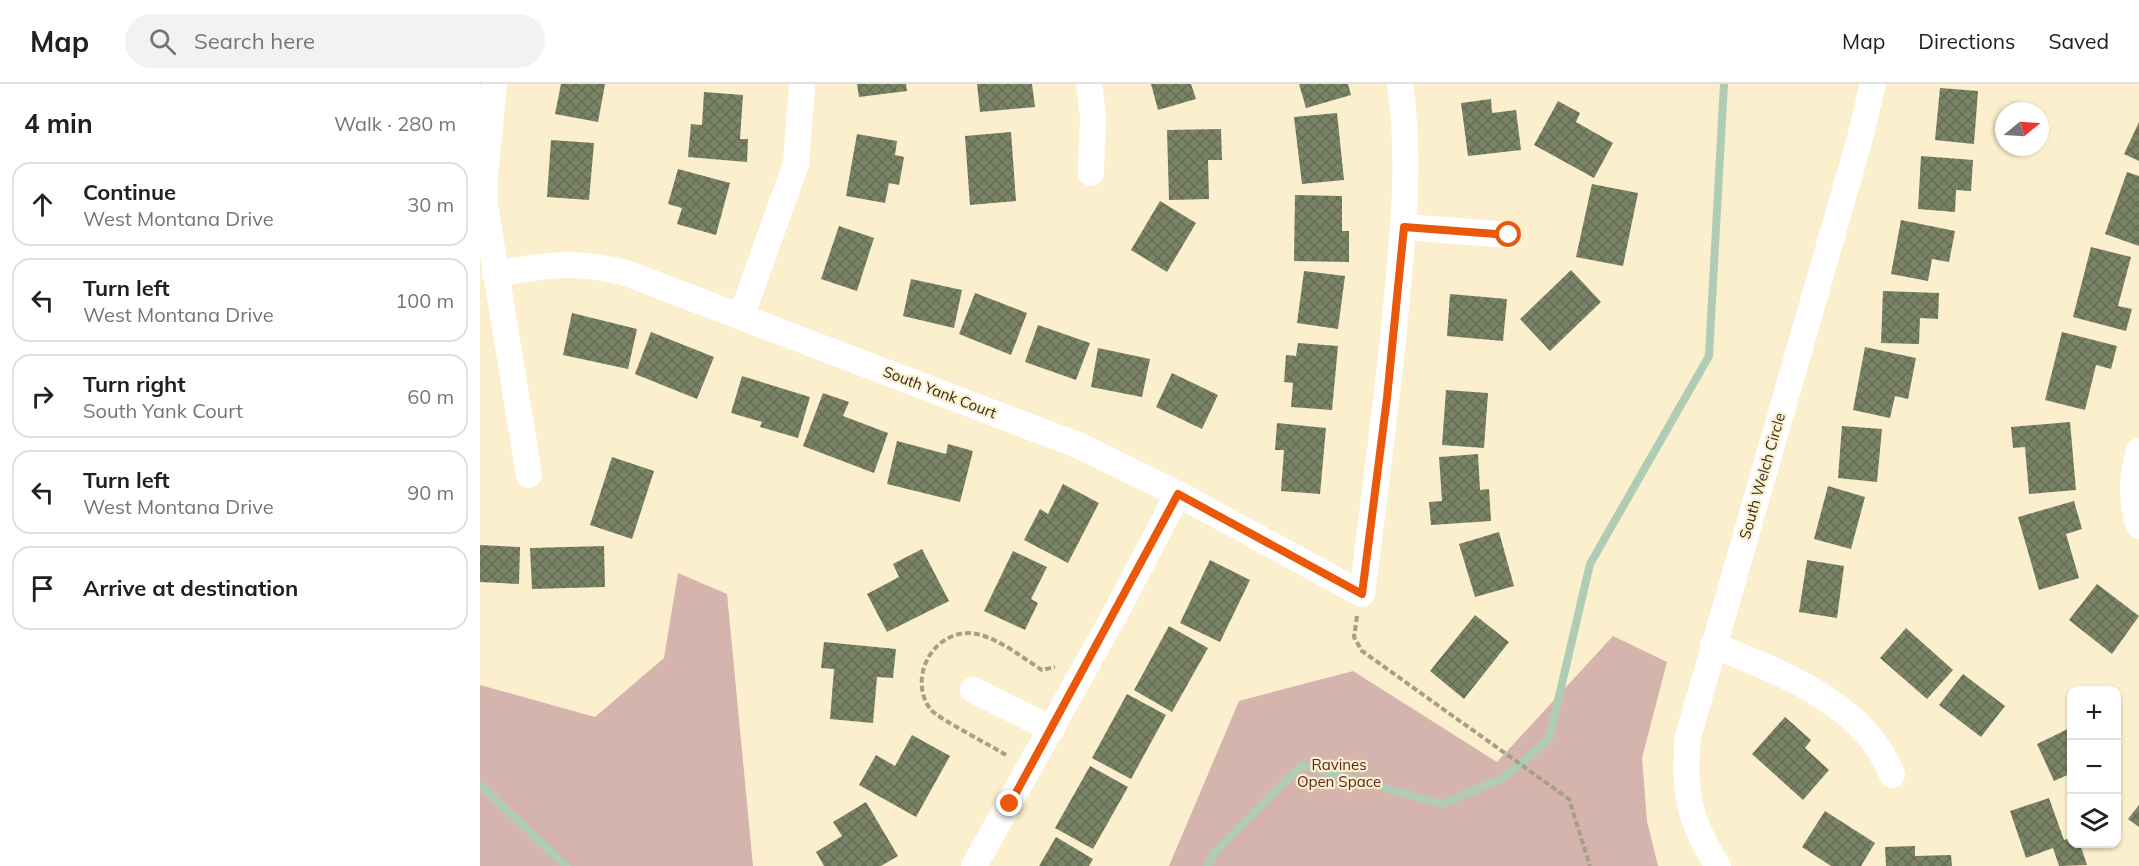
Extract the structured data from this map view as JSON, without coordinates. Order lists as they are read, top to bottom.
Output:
{
  "streets": {
    "street": ["South Yank Court", "South Welch Circle"]
  },
  "parks": ["Ravines Open Space"],
  "north": "right",
  "page": {
    "header": "Map",
    "search": "Search here",
    "nav": ["Map", "Directions", "Saved"],
    "heading": ["4 min", "Walk · 280 m"],
    "list": [
      ["Continue", "West Montana Drive", "30 m"],
      ["Turn left", "West Montana Drive", "100 m"],
      ["Turn right", "South Yank Court", "60 m"],
      ["Turn left", "West Montana Drive", "90 m"],
      "Arrive at destination"
    ],
    "map_buttons": ["+", "−"]
  }
}
